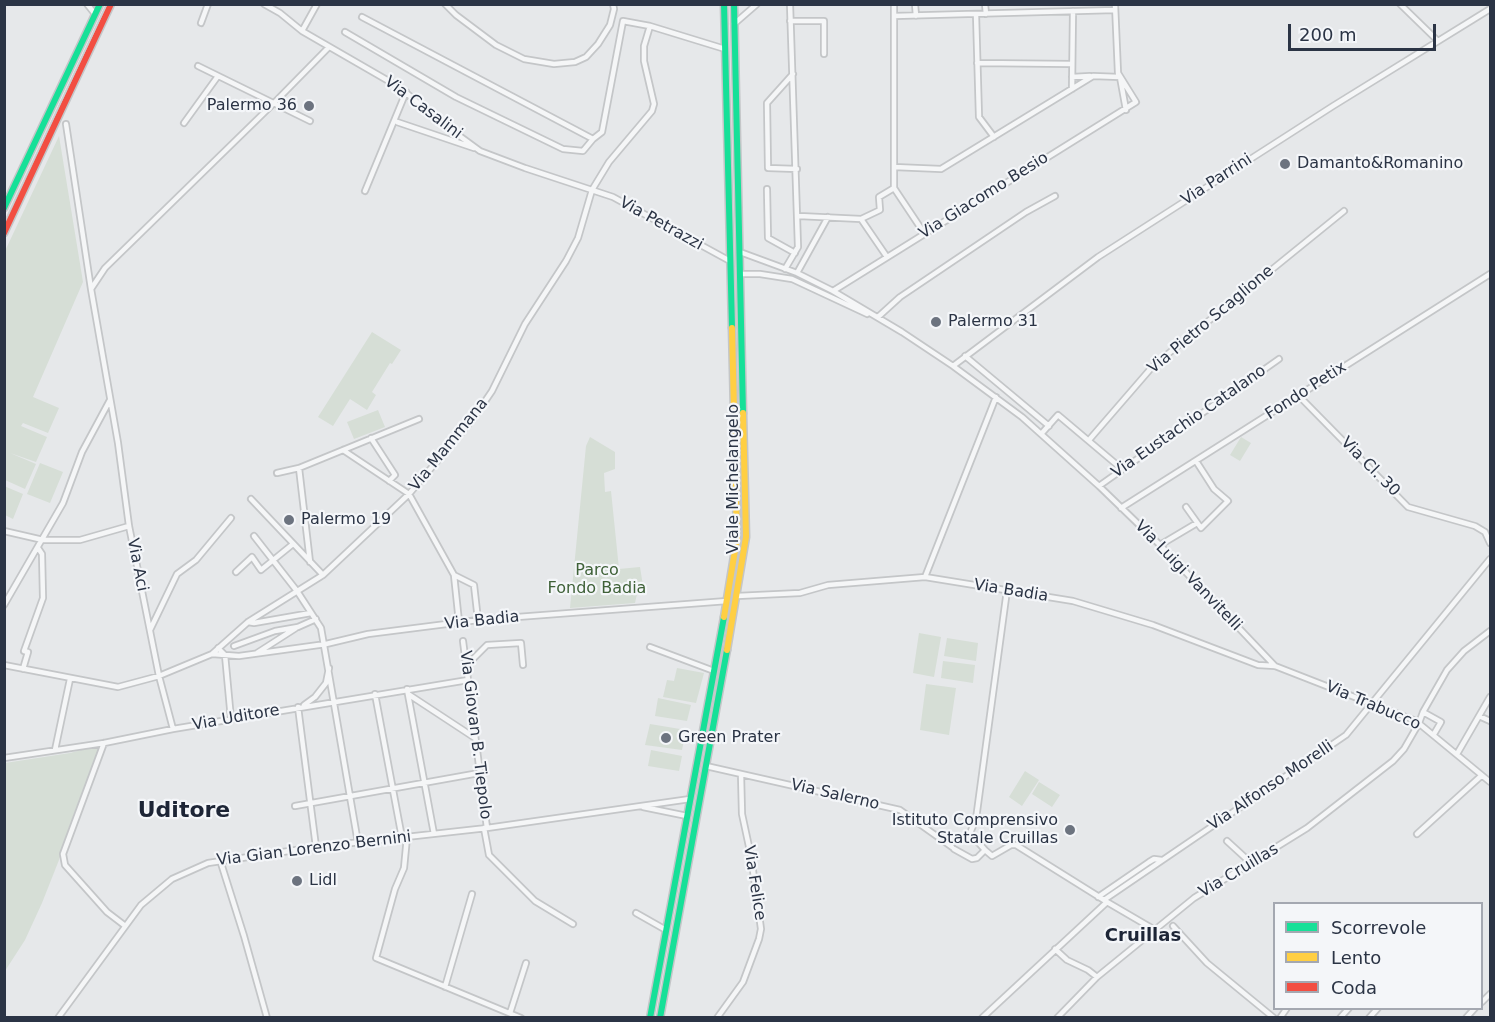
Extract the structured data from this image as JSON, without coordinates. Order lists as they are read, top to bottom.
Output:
{
  "streets": {
    "street": [
      "Via Casalini",
      "Via Parrini",
      "Via Giacomo Besio",
      "Via Petrazzi",
      "Via Pietro Scaglione",
      "Fondo Petix",
      "Via Eustachio Catalano",
      "Via Mammana",
      "Via Cl. 30",
      "Viale Michelangelo",
      "Via Aci",
      "Via Luigi Vanvitelli",
      "Via Badia",
      "Via Trabucco",
      "Via Uditore",
      "Via Giovan B. Tiepolo",
      "Via Alfonso Morelli",
      "Via Salerno",
      "Via Gian Lorenzo Bernini",
      "Via Cruillas",
      "Via Felice"
    ]
  },
  "crossings": [
    ["Via Casalini", "Via Petrazzi"],
    ["Via Casalini", "Via Mammana"],
    ["Via Parrini", "Via Luigi Vanvitelli"],
    ["Via Petrazzi", "Via Mammana"],
    ["Via Petrazzi", "Viale Michelangelo"],
    ["Fondo Petix", "Via Cl. 30"],
    ["Fondo Petix", "Via Luigi Vanvitelli"],
    ["Via Eustachio Catalano", "Via Luigi Vanvitelli"],
    ["Via Mammana", "Via Badia"],
    ["Viale Michelangelo", "Via Badia"],
    ["Viale Michelangelo", "Via Salerno"],
    ["Viale Michelangelo", "Via Gian Lorenzo Bernini"],
    ["Via Aci", "Via Uditore"],
    ["Via Luigi Vanvitelli", "Via Badia"],
    ["Via Luigi Vanvitelli", "Via Trabucco"],
    ["Via Badia", "Via Trabucco"],
    ["Via Trabucco", "Via Alfonso Morelli"],
    ["Via Trabucco", "Via Cruillas"],
    ["Via Uditore", "Via Giovan B. Tiepolo"],
    ["Via Giovan B. Tiepolo", "Via Gian Lorenzo Bernini"],
    ["Via Alfonso Morelli", "Via Salerno"],
    ["Via Salerno", "Via Cruillas"],
    ["Via Salerno", "Via Felice"]
  ],
  "districts": ["Uditore", "Cruillas"],
  "parks": ["Parco Fondo Badia"],
  "places": [
    "Palermo 36",
    "Damanto&Romanino",
    "Palermo 31",
    "Palermo 19",
    "Green Prater",
    "Istituto Comprensivo Statale Cruillas",
    "Lidl"
  ],
  "legend": ["Scorrevole", "Lento", "Coda"],
  "scale_bar": "200 m"
}
